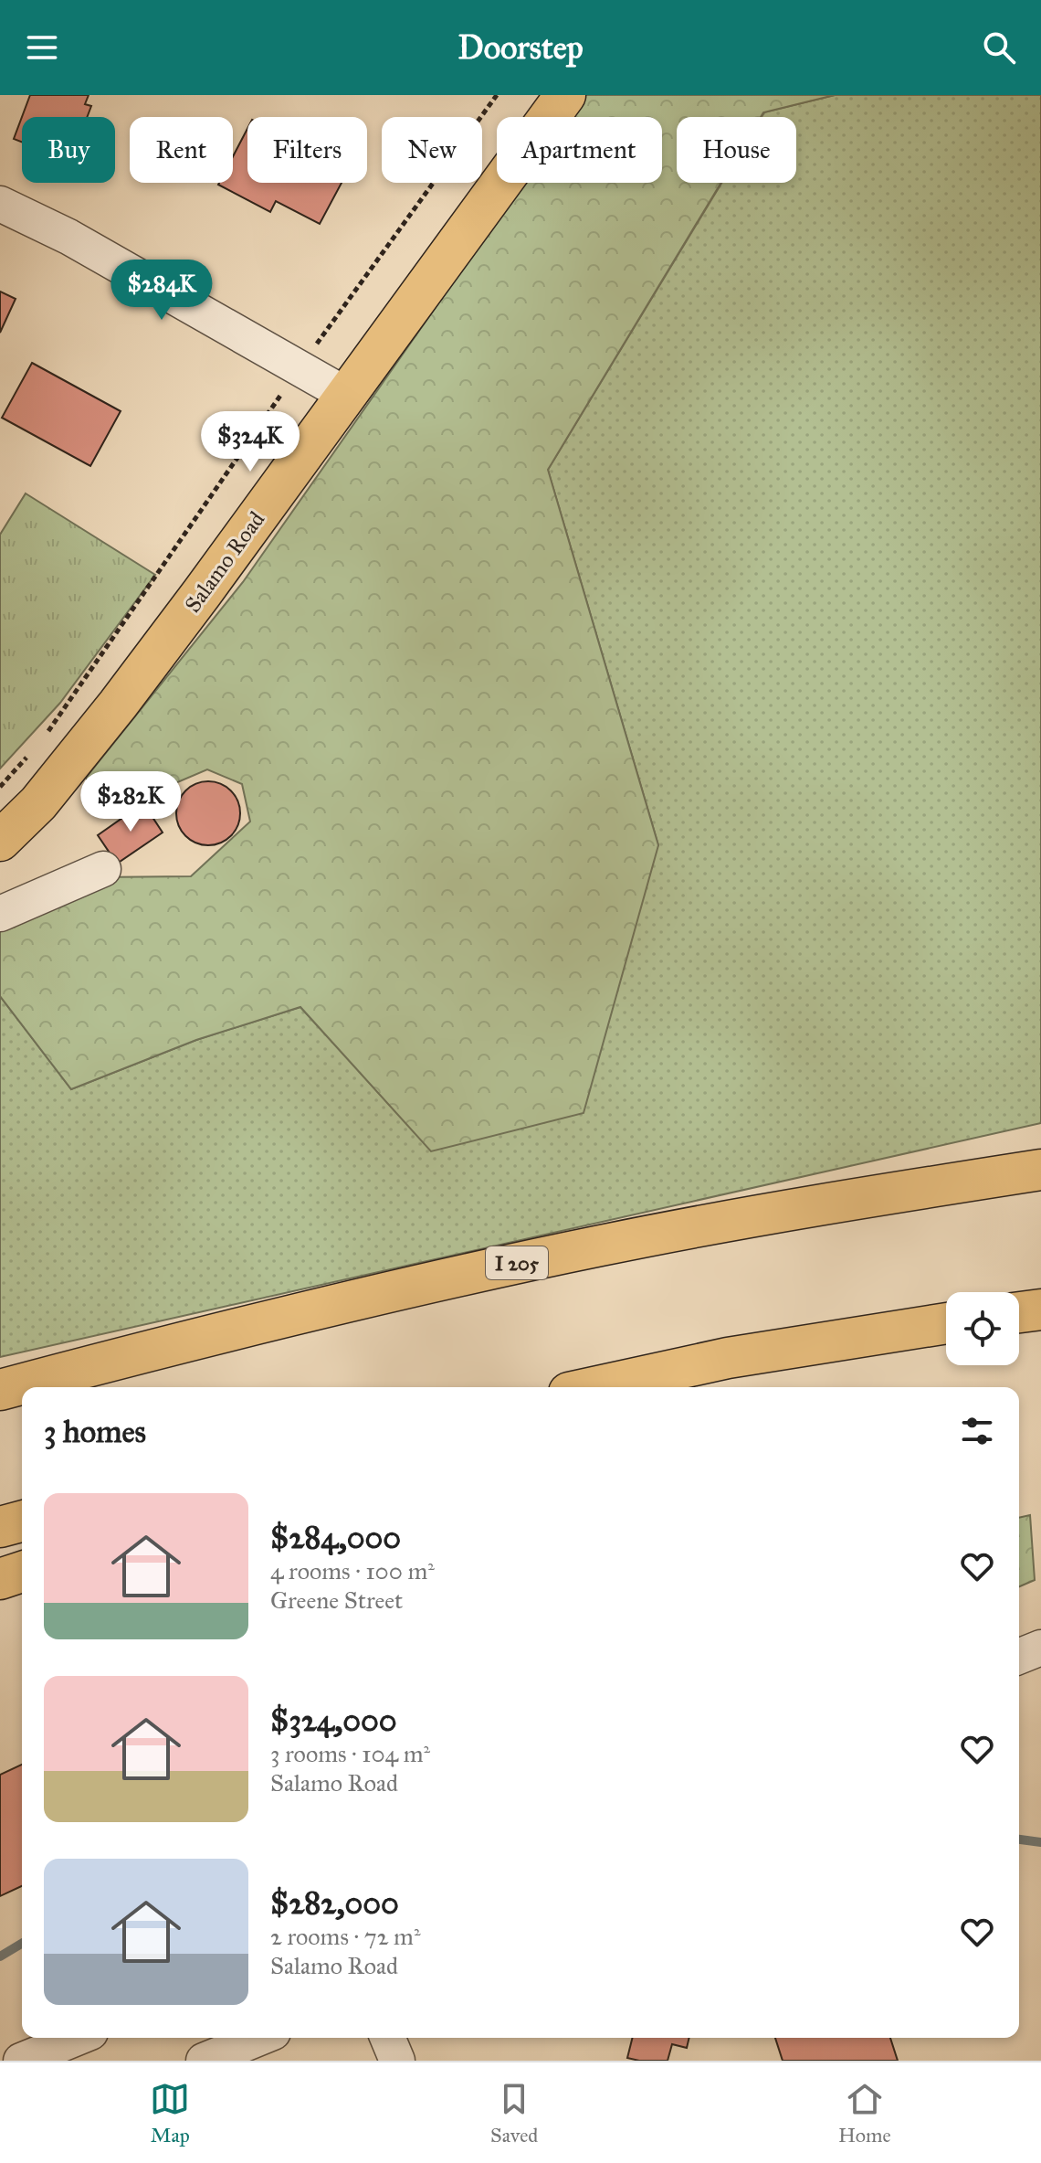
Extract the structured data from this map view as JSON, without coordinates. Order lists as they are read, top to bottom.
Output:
{
  "streets": {
    "main road": ["Salamo Road", "I 205"]
  },
  "page": {
    "header": "Doorstep",
    "chip": [
      "Buy",
      "Rent",
      "Filters",
      "New",
      "Apartment",
      "House"
    ],
    "price": ["$284K", "$324K", "$282K"],
    "heading": "3 homes",
    "list": [
      {
        "name": "$284,000",
        "note": "4 rooms · 100 m² · Greene Street"
      },
      {
        "name": "$324,000",
        "note": "3 rooms · 104 m² · Salamo Road"
      },
      {
        "name": "$282,000",
        "note": "2 rooms · 72 m² · Salamo Road"
      }
    ],
    "tabs": ["Map", "Saved", "Home"]
  }
}
